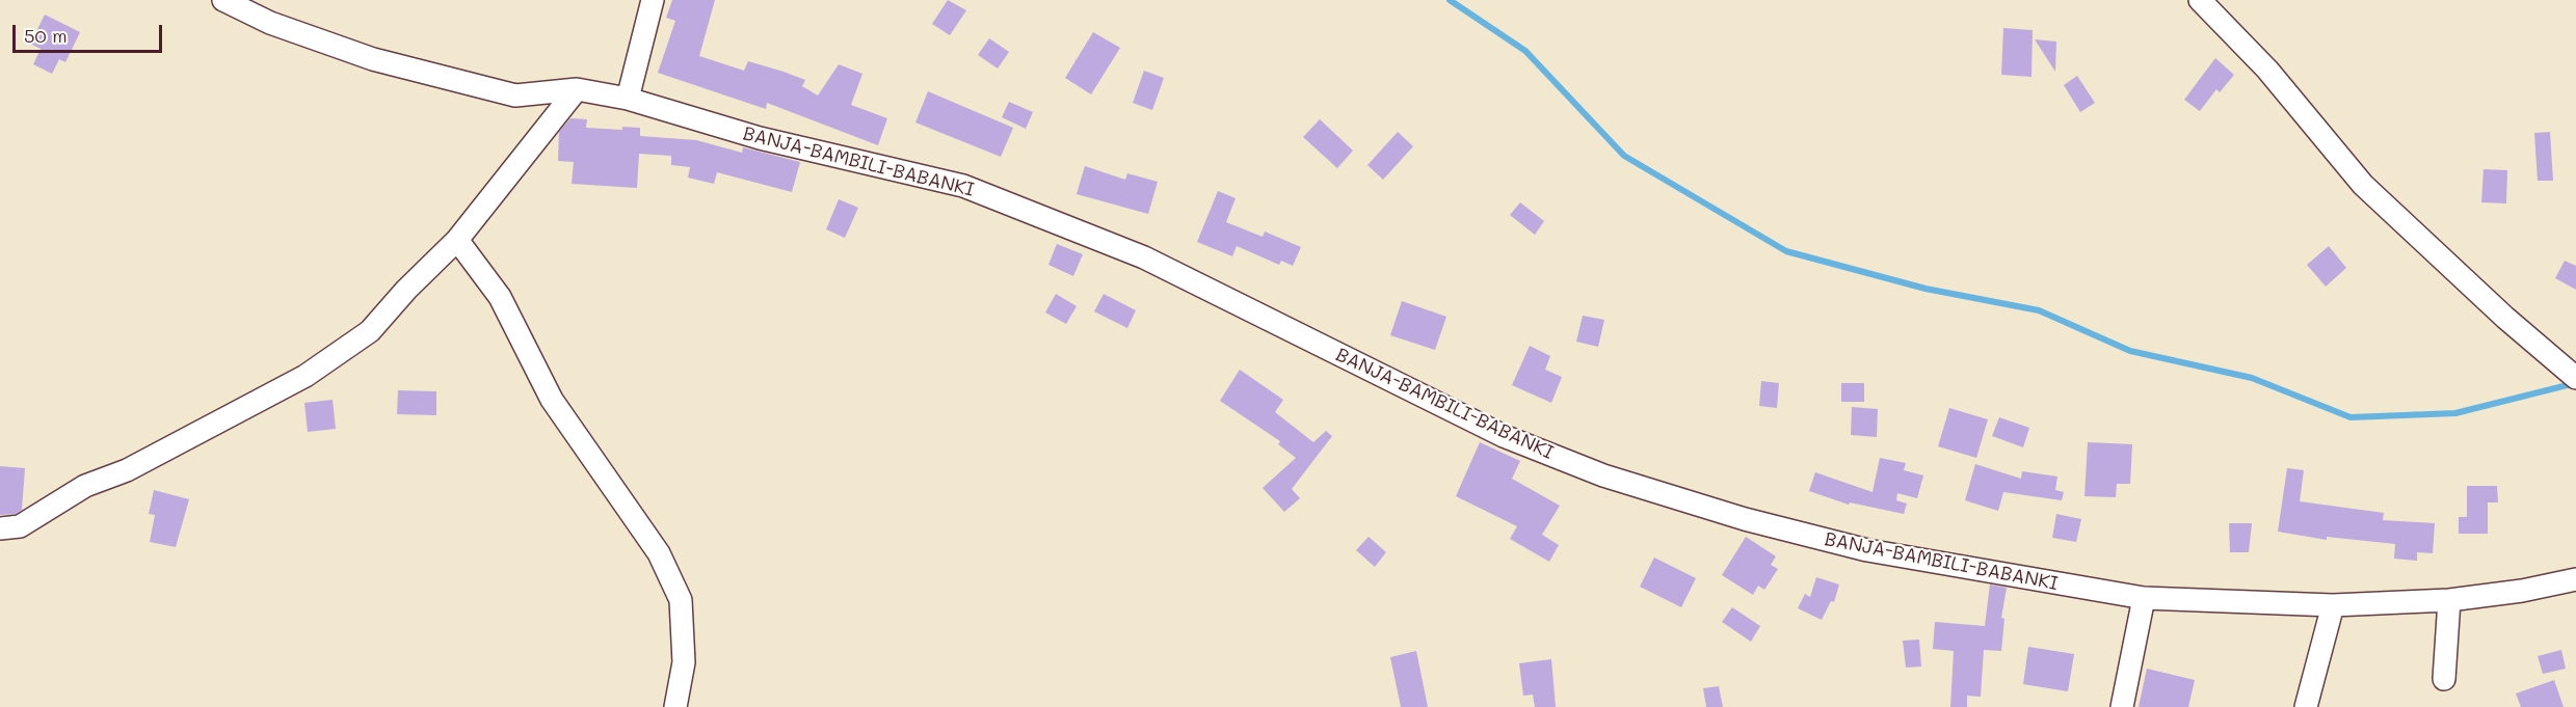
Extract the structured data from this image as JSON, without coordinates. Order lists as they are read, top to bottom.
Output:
{
  "streets": {
    "street": ["BANJA-BAMBILI-BABANKI"]
  },
  "scale_bar": "50 m"
}
